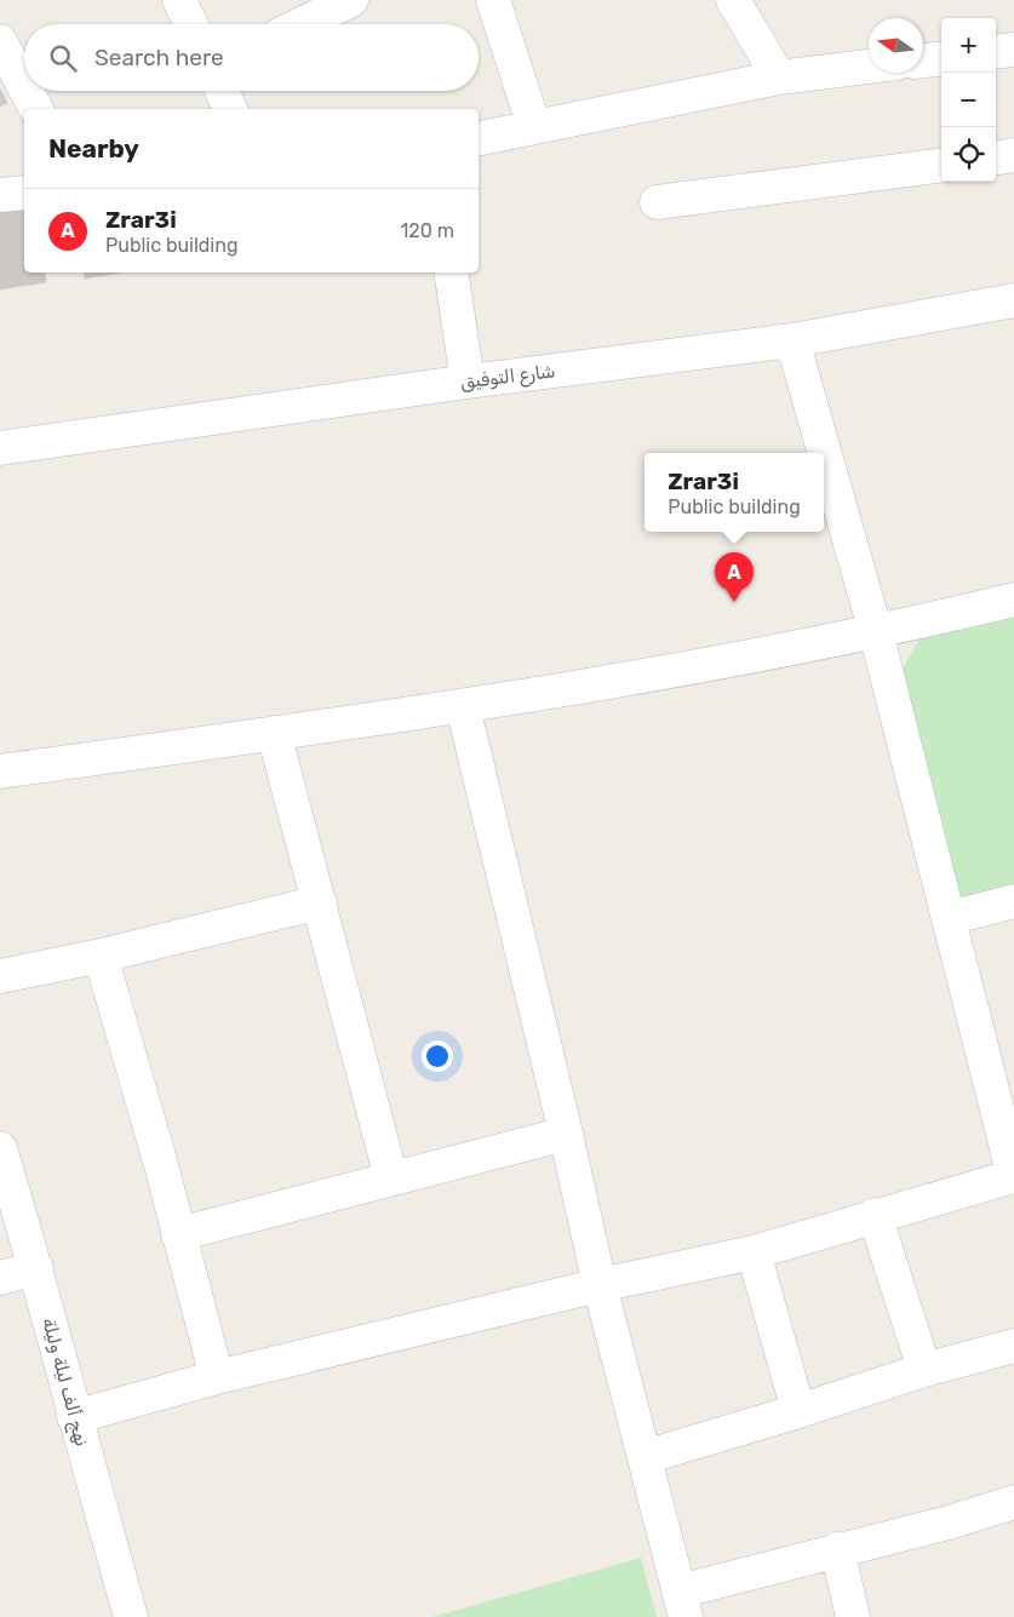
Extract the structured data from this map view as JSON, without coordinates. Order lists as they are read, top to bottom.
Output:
{
  "streets": {
    "street": ["شارع التوفيق", "نهج ألف ليلة وليلة"]
  },
  "north": "left",
  "page": {
    "map_buttons": ["+", "−"],
    "search": "Search here",
    "heading": "Nearby",
    "list": [
      {
        "mark": "A",
        "name": "Zrar3i",
        "note": "Public building",
        "value": "120 m"
      }
    ],
    "popup": ["Zrar3i", "Public building"],
    "pins": "A"
  }
}
